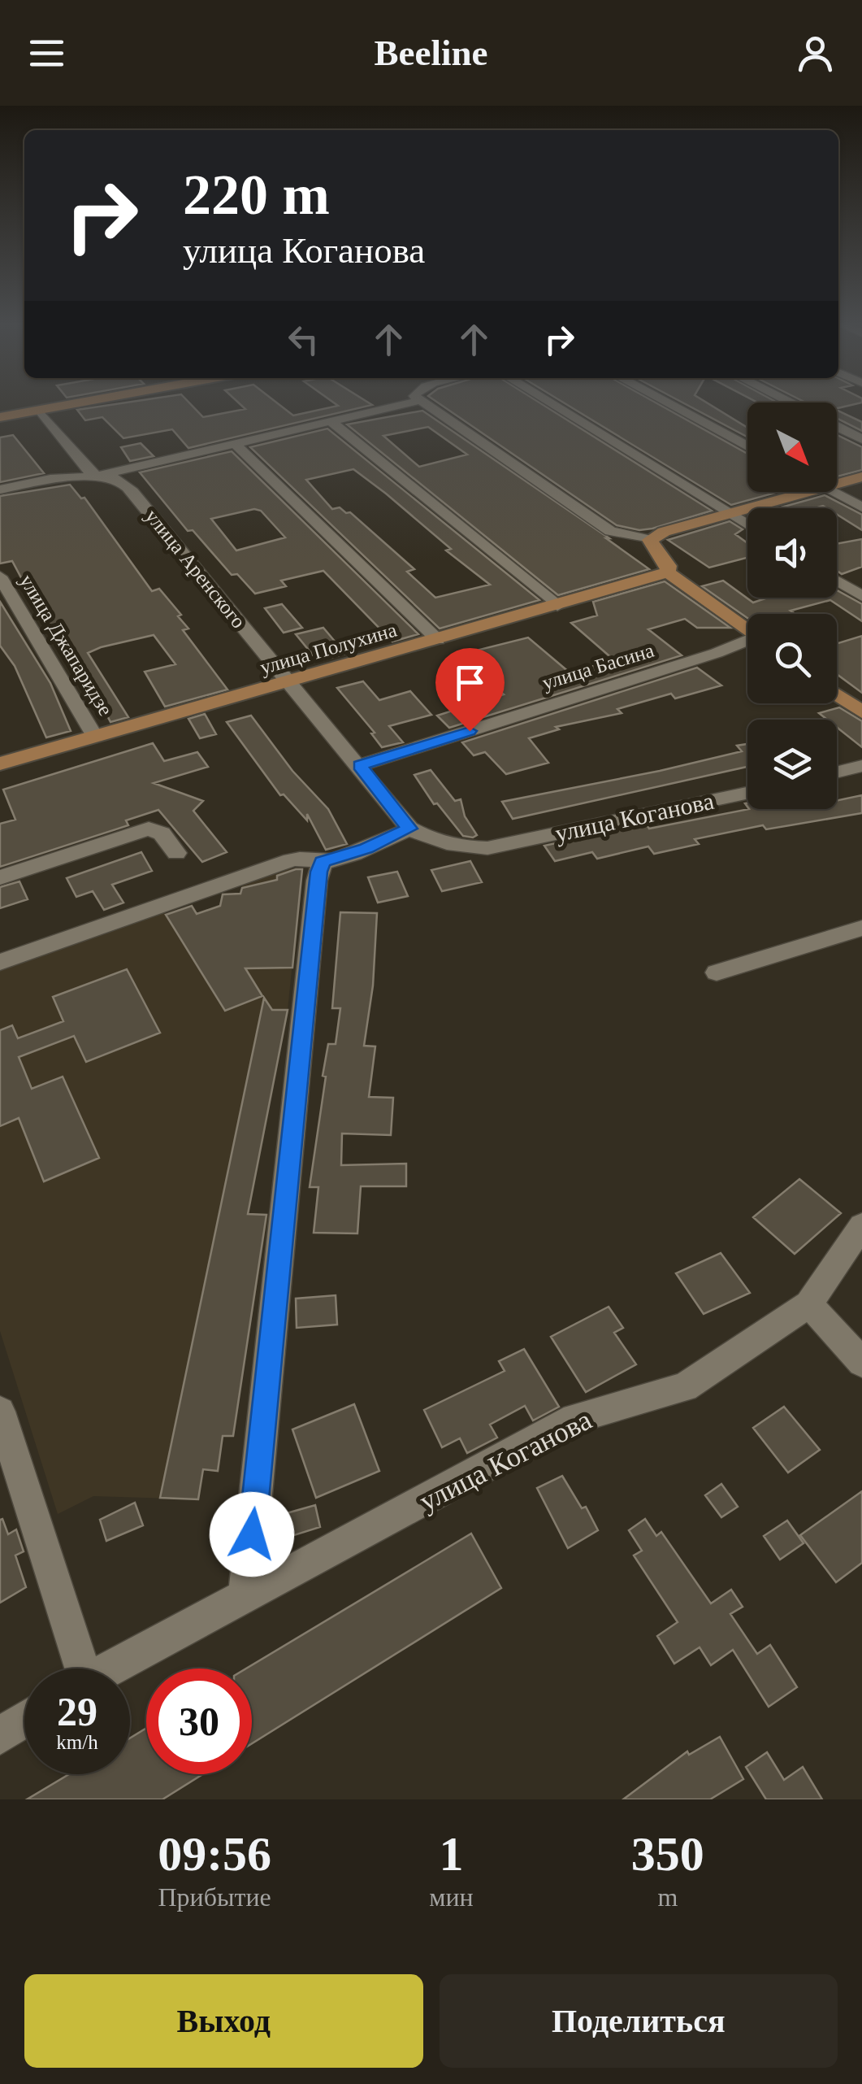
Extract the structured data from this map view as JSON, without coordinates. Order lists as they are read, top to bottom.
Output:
{
  "streets": {
    "main road": ["улица Полухина"],
    "street": [
      "улица Аренского",
      "улица Джапаридзе",
      "улица Басина",
      "улица Коганова"
    ]
  },
  "crossings": [
    ["улица Аренского", "улица Полухина"],
    ["улица Аренского", "улица Басина"],
    ["улица Аренского", "улица Коганова"],
    ["улица Джапаридзе", "улица Полухина"]
  ],
  "north": "bottom right",
  "page": {
    "header": "Beeline",
    "turn": ["220 m", "улица Коганова"],
    "speed": "29 km/h",
    "limit": "30",
    "eta": [
      "09:56",
      "Прибытие",
      "1",
      "мин",
      "350",
      "m"
    ],
    "buttons": ["Выход", "Поделиться"]
  }
}
